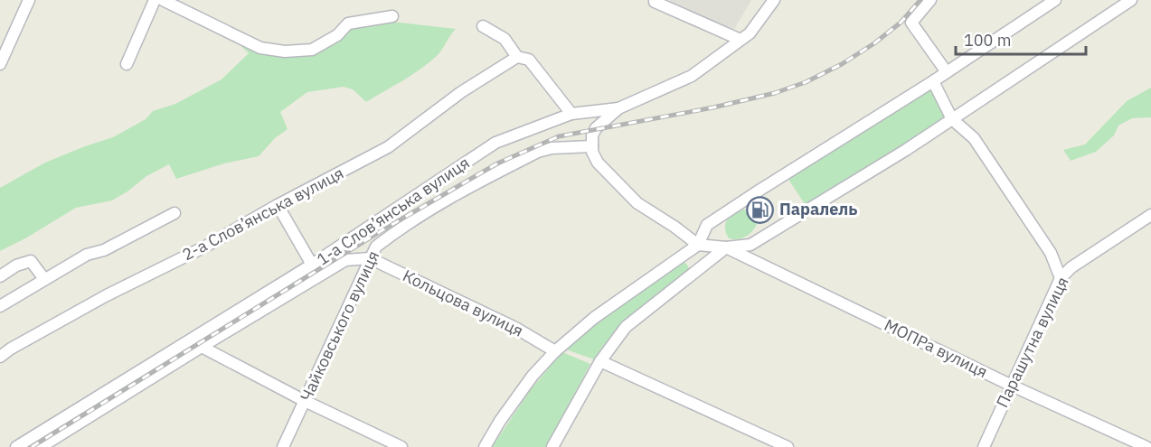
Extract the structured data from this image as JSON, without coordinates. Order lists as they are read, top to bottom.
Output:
{
  "streets": {
    "street": [
      "1-а Слов’янська вулиця",
      "2-а Слов’янська вулиця",
      "Кольцова вулиця",
      "Чайковського вулиця",
      "Парашутна вулиця",
      "МОПРа вулиця"
    ]
  },
  "crossings": [
    ["Кольцова вулиця", "Чайковського вулиця"],
    ["Парашутна вулиця", "МОПРа вулиця"]
  ],
  "places": {
    "fuel station": ["Паралель"]
  },
  "scale_bar": "100 m"
}
